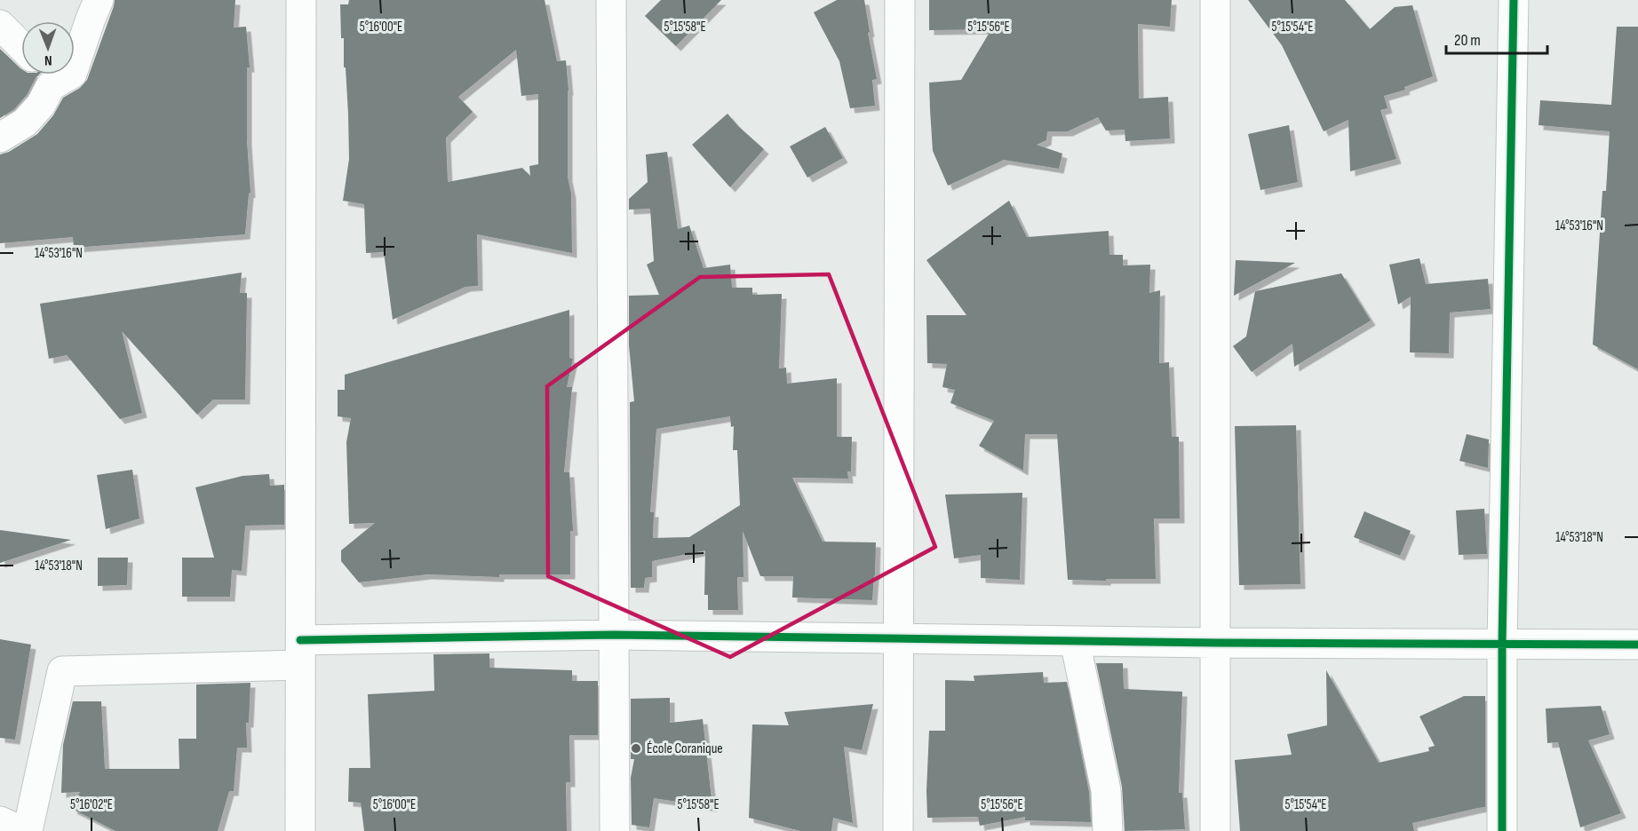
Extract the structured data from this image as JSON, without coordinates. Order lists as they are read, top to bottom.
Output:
{
  "places": ["École Coranique"],
  "scale_bar": "20 m",
  "north": "bottom",
  "coordinates": [
    "5°16'00\"E",
    "5°15'58\"E",
    "5°15'56\"E",
    "5°15'54\"E",
    "14°53'16\"N",
    "14°53'18\"N",
    "5°16'02\"E"
  ]
}
